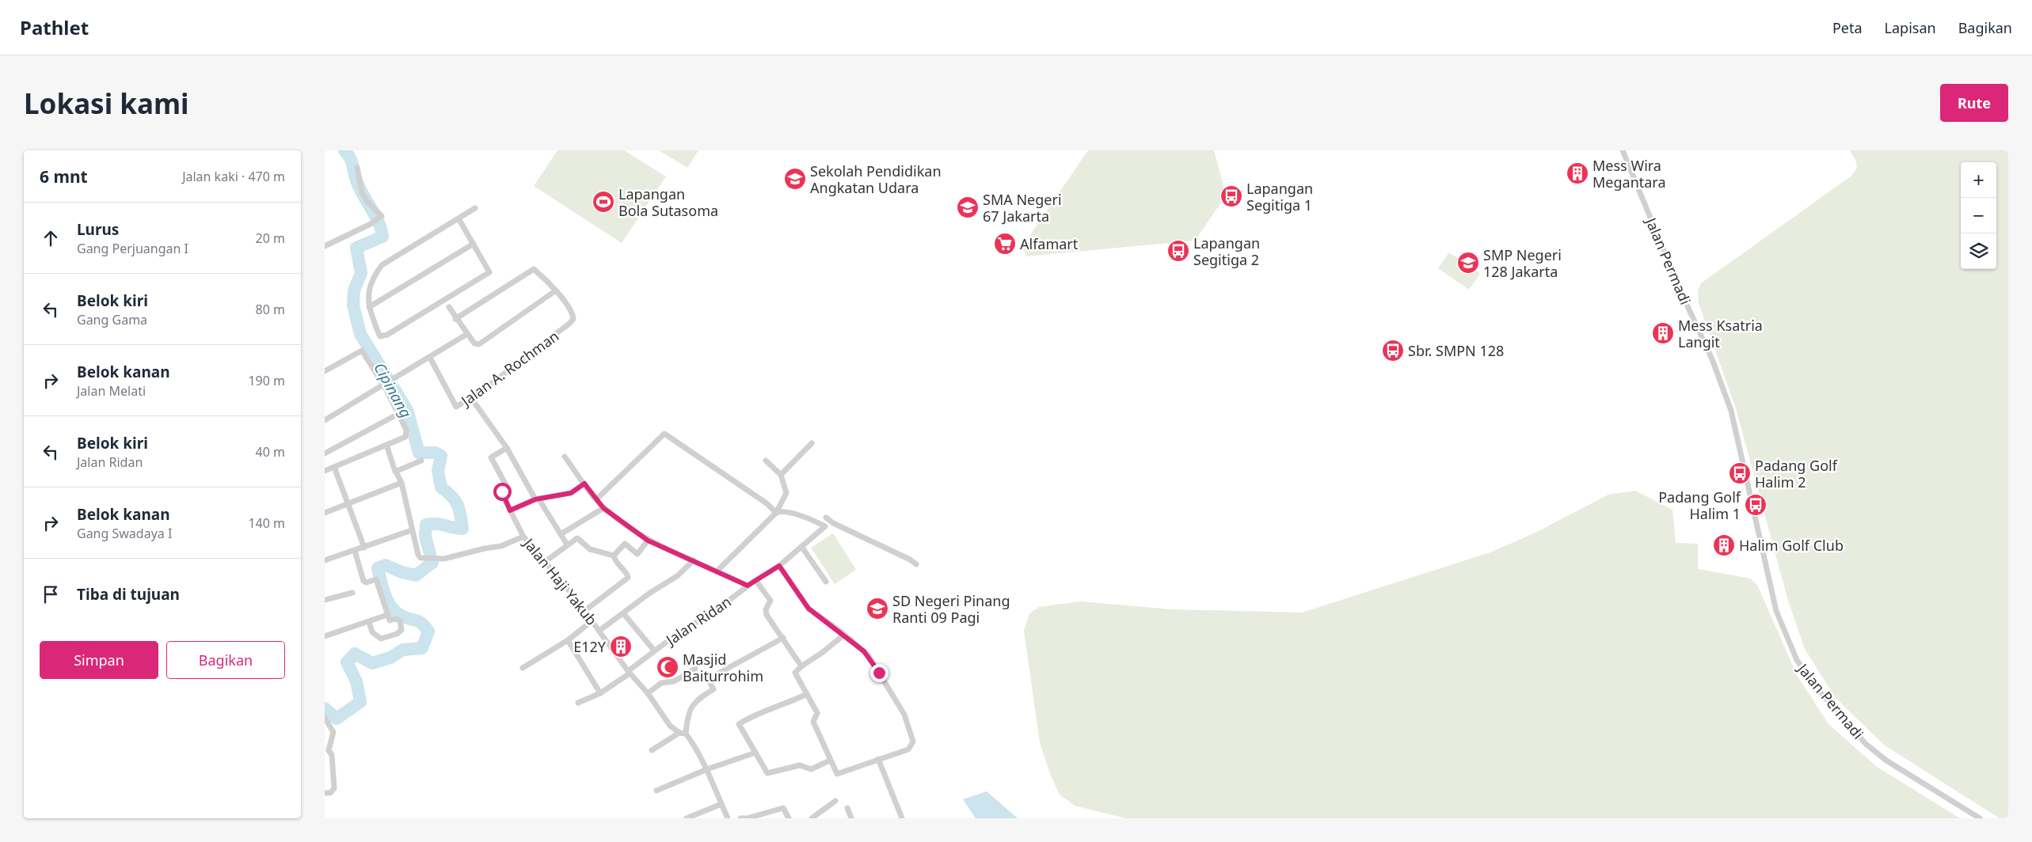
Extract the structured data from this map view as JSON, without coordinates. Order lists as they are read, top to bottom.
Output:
{
  "streets": {
    "street": [
      "Jalan Permadi",
      "Jalan A. Rochman",
      "Jalan Haji Yakub",
      "Jalan Ridan"
    ]
  },
  "crossings": [
    ["Jalan Haji Yakub", "Jalan Ridan"]
  ],
  "water": ["Cipinang"],
  "places": {
    "building": [
      "Mess Wira Megantara",
      "Mess Ksatria Langit",
      "Halim Golf Club",
      "E12Y"
    ],
    "school or university": [
      "Sekolah Pendidikan Angkatan Udara",
      "SMA Negeri 67 Jakarta",
      "SMP Negeri 128 Jakarta",
      "SD Negeri Pinang Ranti 09 Pagi"
    ],
    "bus stop": [
      "Lapangan Segitiga 1",
      "Lapangan Segitiga 2",
      "Sbr. SMPN 128",
      "Padang Golf Halim 2",
      "Padang Golf Halim 1"
    ],
    "sports": ["Lapangan Bola Sutasoma"],
    "supermarket": ["Alfamart"],
    "mosque": ["Masjid Baiturrohim"]
  },
  "page": {
    "header": "Pathlet",
    "nav": ["Peta", "Lapisan", "Bagikan"],
    "buttons": [
      "Rute",
      ["Simpan", "Bagikan"]
    ],
    "title": "Lokasi kami",
    "heading": ["6 mnt", "Jalan kaki · 470 m"],
    "map_buttons": ["+", "−"],
    "list": [
      ["Lurus", "Gang Perjuangan I", "20 m"],
      ["Belok kiri", "Gang Gama", "80 m"],
      ["Belok kanan", "Jalan Melati", "190 m"],
      ["Belok kiri", "Jalan Ridan", "40 m"],
      ["Belok kanan", "Gang Swadaya I", "140 m"],
      "Tiba di tujuan"
    ]
  }
}
